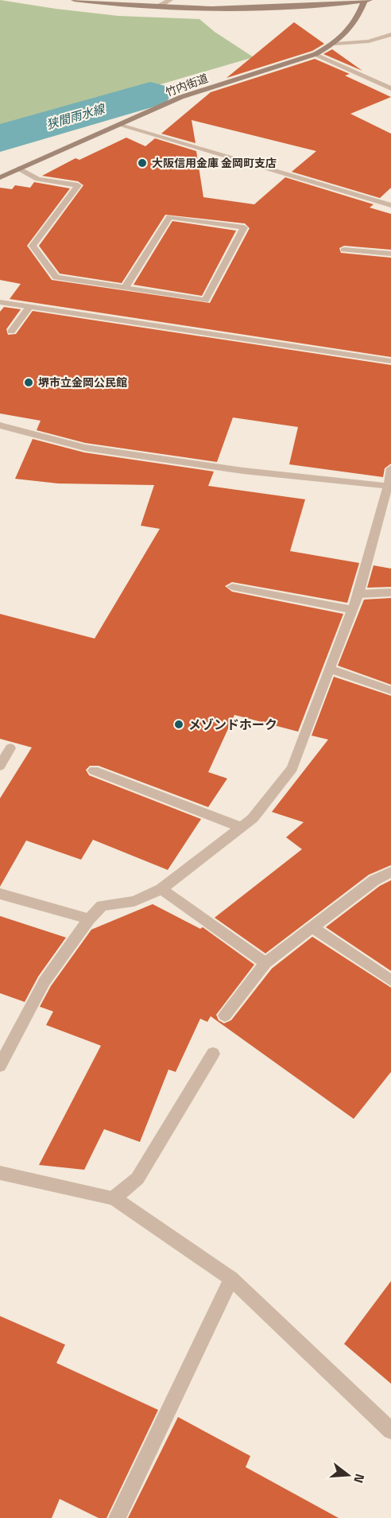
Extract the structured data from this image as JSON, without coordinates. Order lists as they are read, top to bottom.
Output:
{
  "streets": {
    "street": ["竹内街道"]
  },
  "water": ["狭間雨水線"],
  "places": ["大阪信用金庫 金岡町支店", "堺市立金岡公民館", "メゾンドホーク"],
  "north": "right"
}
